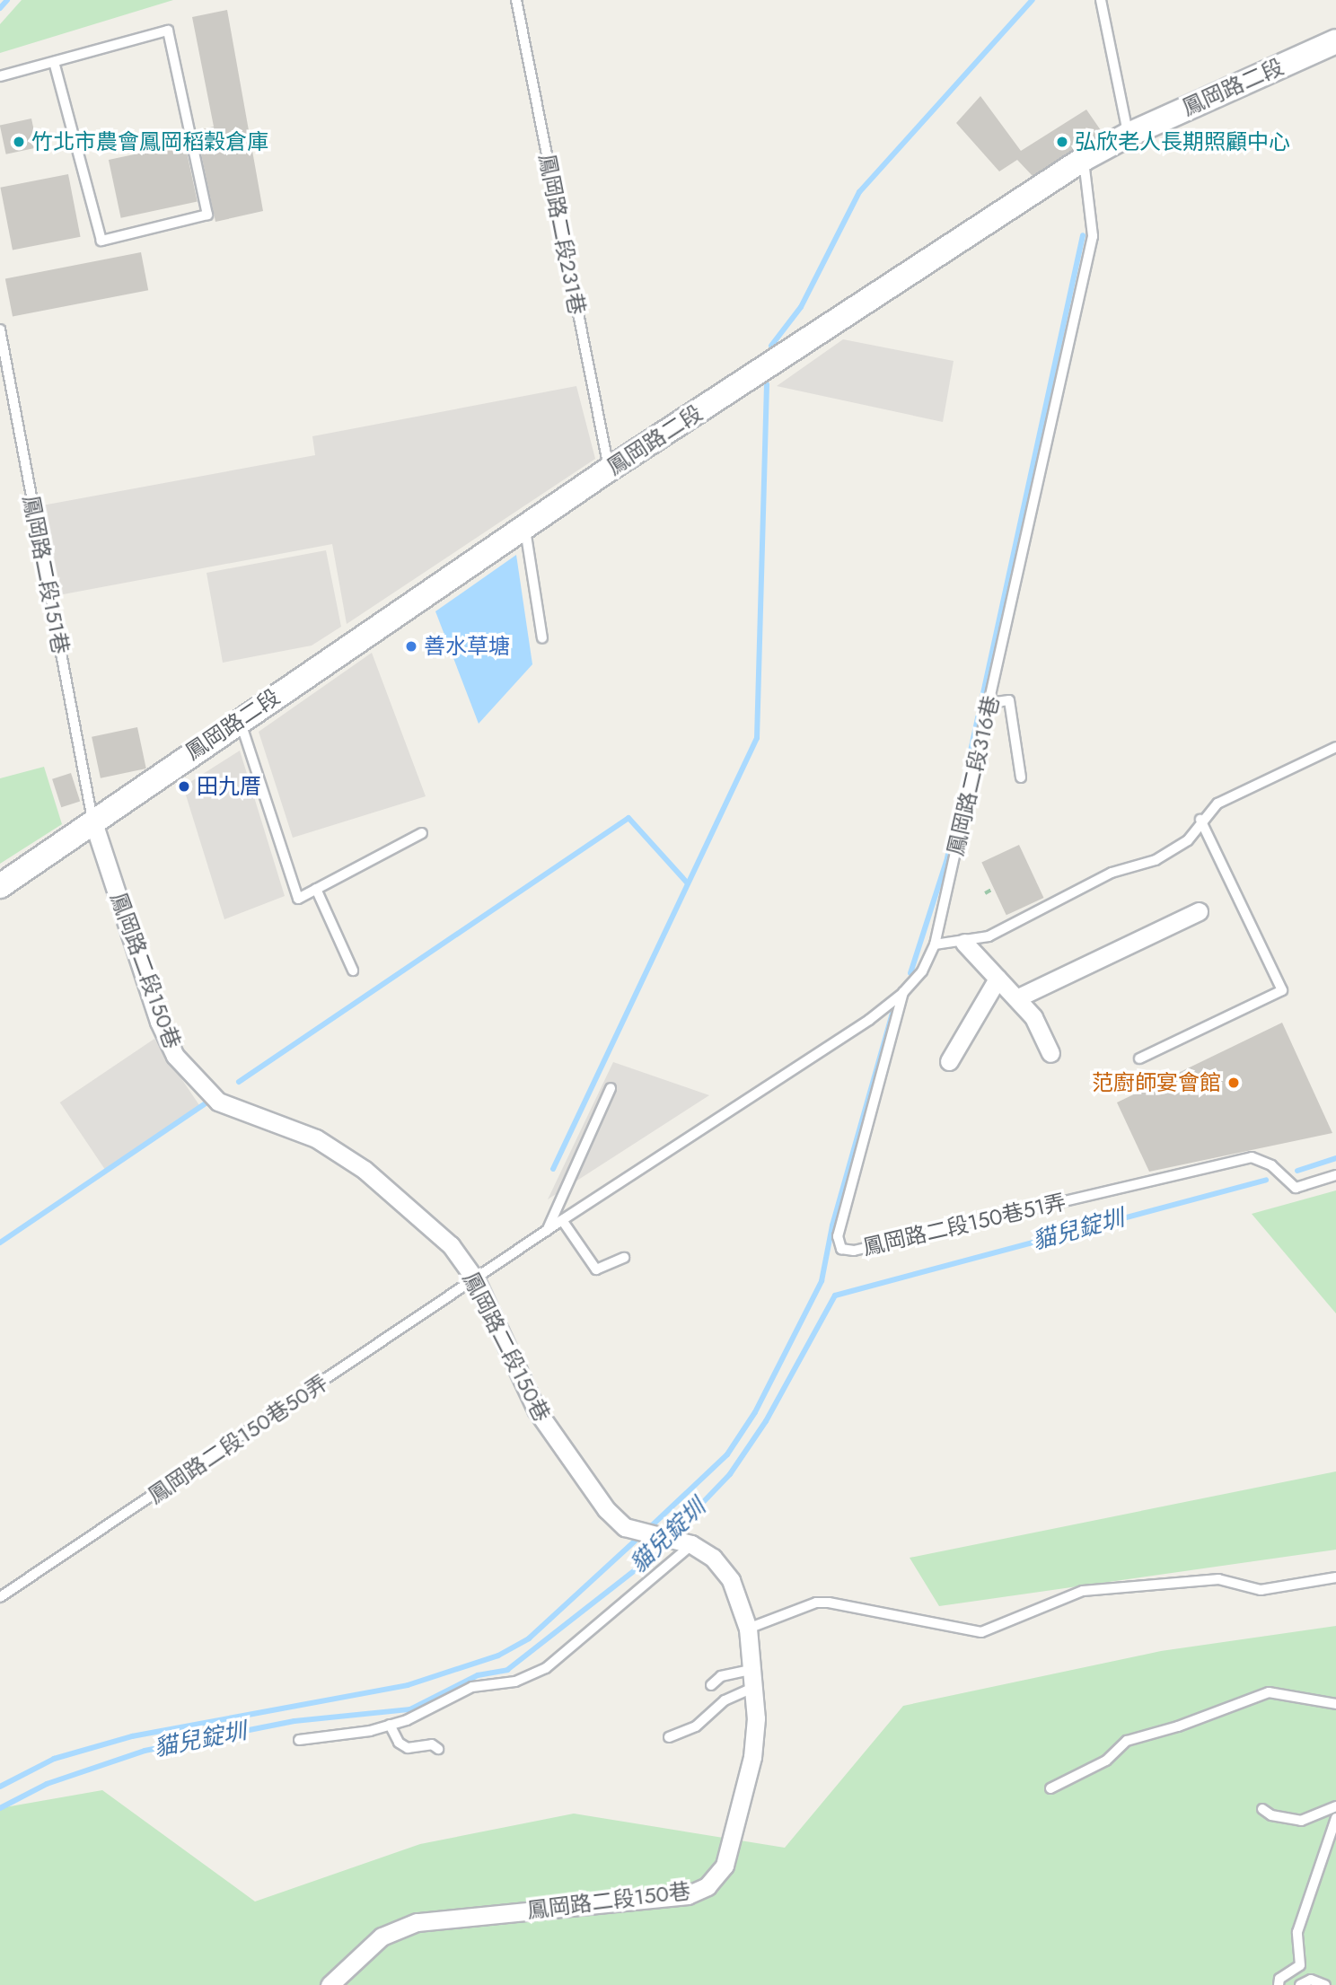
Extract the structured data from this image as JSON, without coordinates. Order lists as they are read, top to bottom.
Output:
{
  "streets": {
    "street": ["鳳岡路二段", "鳳岡路二段150巷"],
    "lane": [
      "鳳岡路二段231巷",
      "鳳岡路二段151巷",
      "鳳岡路二段316巷",
      "鳳岡路二段150巷51弄",
      "鳳岡路二段150巷50弄"
    ]
  },
  "crossings": [
    ["鳳岡路二段", "鳳岡路二段231巷"],
    ["鳳岡路二段", "鳳岡路二段151巷"],
    ["鳳岡路二段", "鳳岡路二段316巷"],
    ["鳳岡路二段", "鳳岡路二段150巷"],
    ["鳳岡路二段151巷", "鳳岡路二段150巷"],
    ["鳳岡路二段316巷", "鳳岡路二段150巷51弄"],
    ["鳳岡路二段150巷", "鳳岡路二段150巷51弄"],
    ["鳳岡路二段150巷", "鳳岡路二段150巷50弄"],
    ["鳳岡路二段150巷51弄", "鳳岡路二段150巷50弄"]
  ],
  "water": ["貓兒錠圳"],
  "places": [
    "竹北市農會鳳岡稻穀倉庫",
    "弘欣老人長期照顧中心",
    "善水草塘",
    "田九厝",
    "范廚師宴會館"
  ]
}
